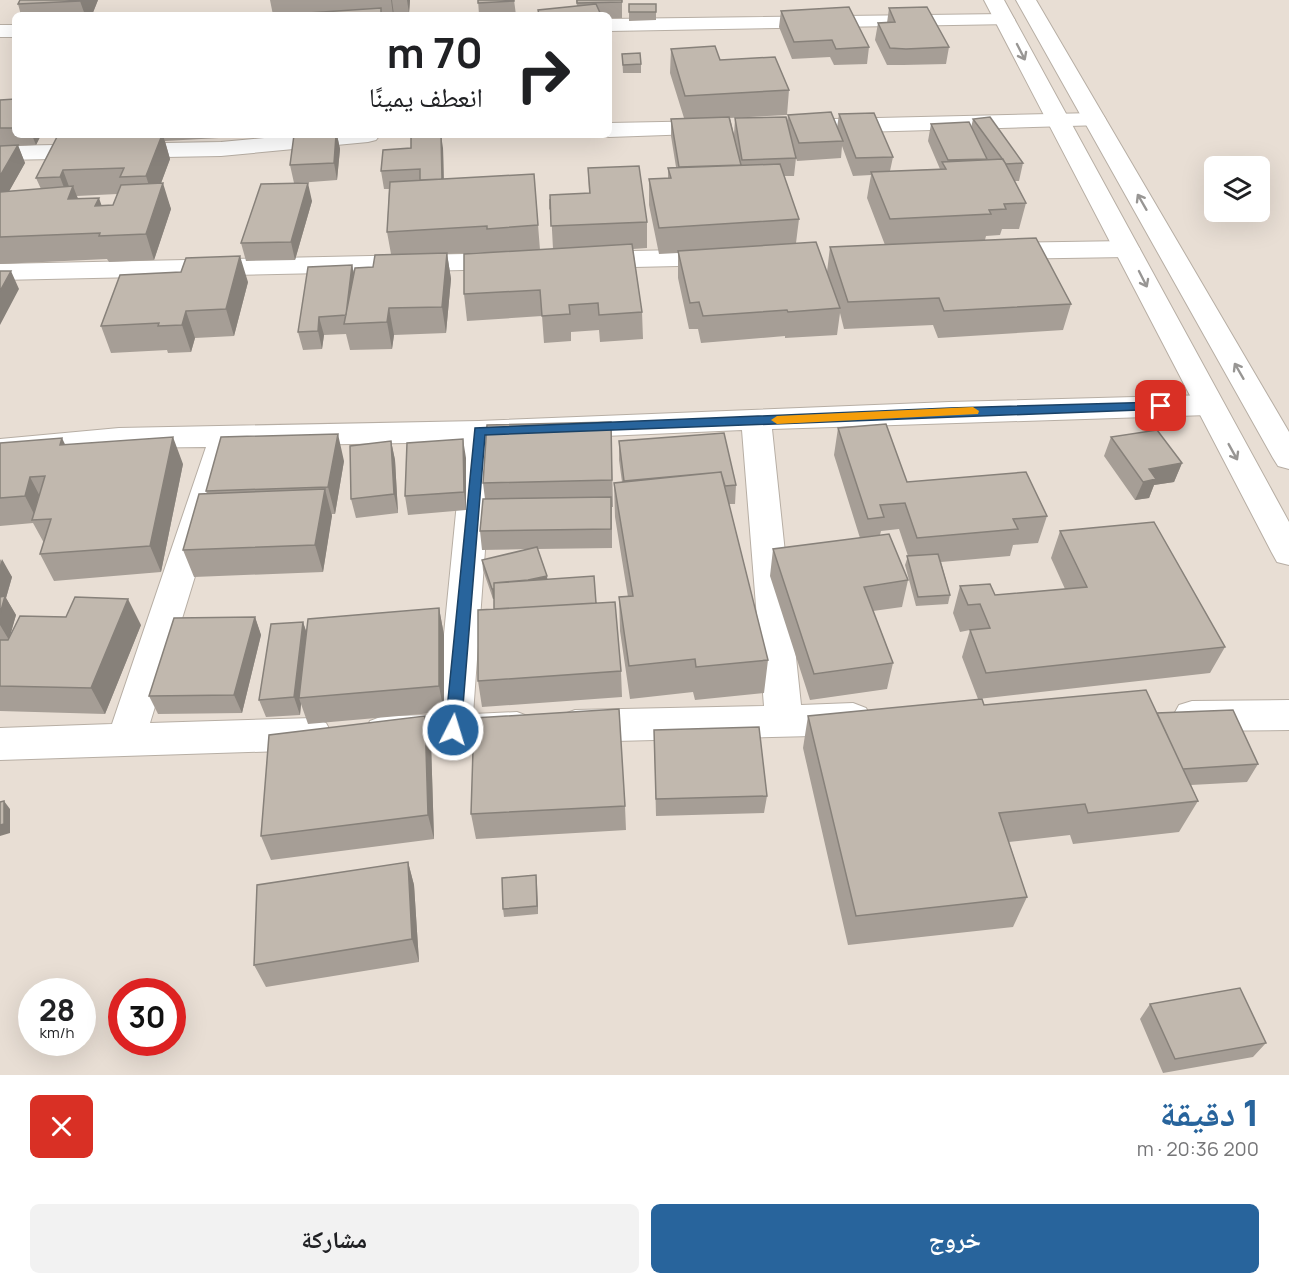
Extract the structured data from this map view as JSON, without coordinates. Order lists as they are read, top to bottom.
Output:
{
  "page": {
    "turn": ["70 m", "انعطف يمينًا"],
    "speed": "28 km/h",
    "limit": "30",
    "heading": ["1 دقيقة", "200 m · 20:36"],
    "buttons": ["خروج", "مشاركة"]
  }
}
